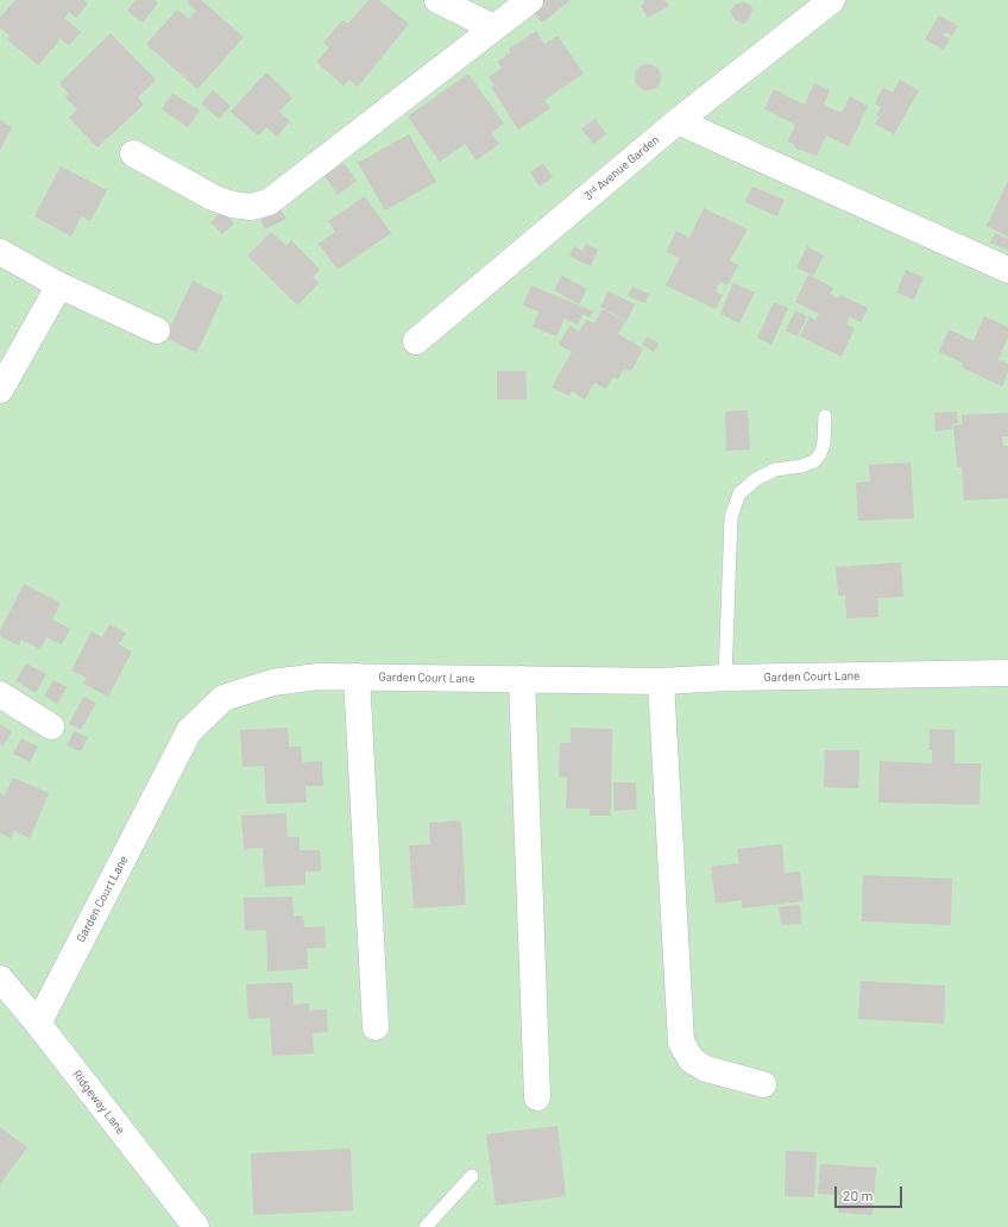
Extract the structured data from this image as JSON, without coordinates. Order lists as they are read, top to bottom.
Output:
{
  "streets": {
    "street": ["3ʳᵈ Avenue Garden", "Garden Court Lane", "Ridgeway Lane"]
  },
  "crossings": [
    ["Garden Court Lane", "Ridgeway Lane"]
  ],
  "scale_bar": "20 m"
}
